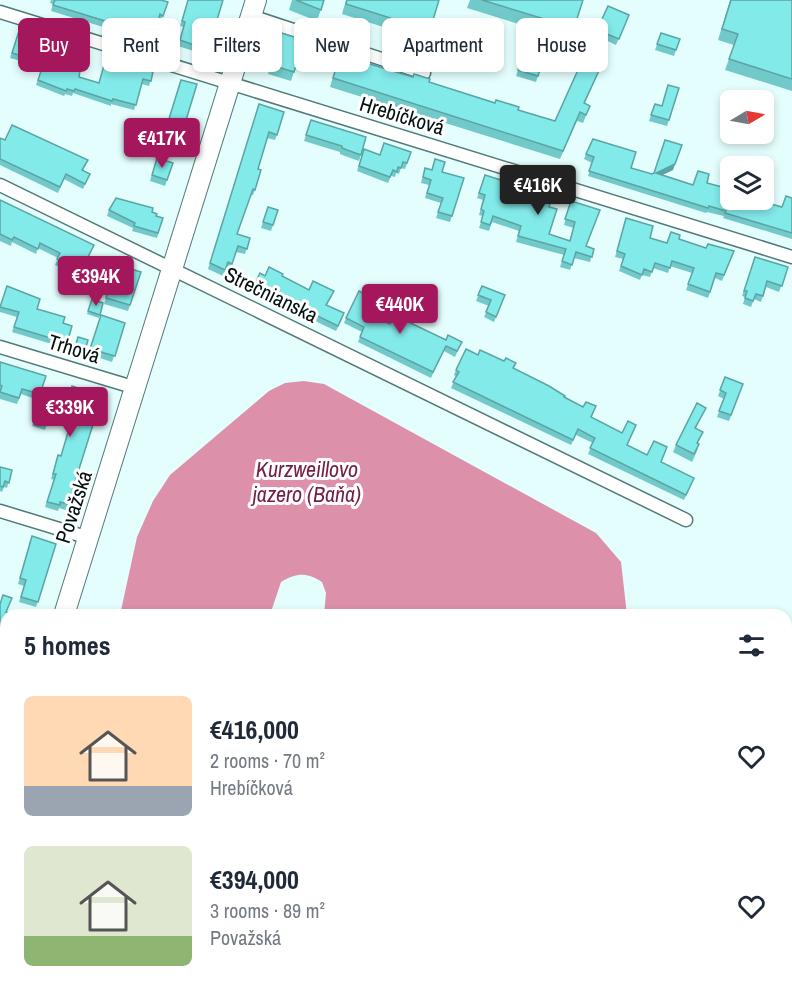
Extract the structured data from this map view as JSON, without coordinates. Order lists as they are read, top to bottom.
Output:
{
  "streets": {
    "main road": ["Považská"],
    "street": ["Hrebíčková", "Strečnianska", "Trhová"]
  },
  "crossings": [
    ["Hrebíčková", "Považská"],
    ["Strečnianska", "Považská"],
    ["Trhová", "Považská"]
  ],
  "water": ["Kurzweillovo jazero (Baňa)"],
  "north": "right",
  "page": {
    "chip": [
      "Buy",
      "Rent",
      "Filters",
      "New",
      "Apartment",
      "House"
    ],
    "price": [
      "€417K",
      "€416K",
      "€394K",
      "€440K",
      "€339K"
    ],
    "heading": "5 homes",
    "list": [
      {
        "name": "€416,000",
        "note": "2 rooms · 70 m² · Hrebíčková"
      },
      {
        "name": "€394,000",
        "note": "3 rooms · 89 m² · Považská"
      }
    ]
  }
}
